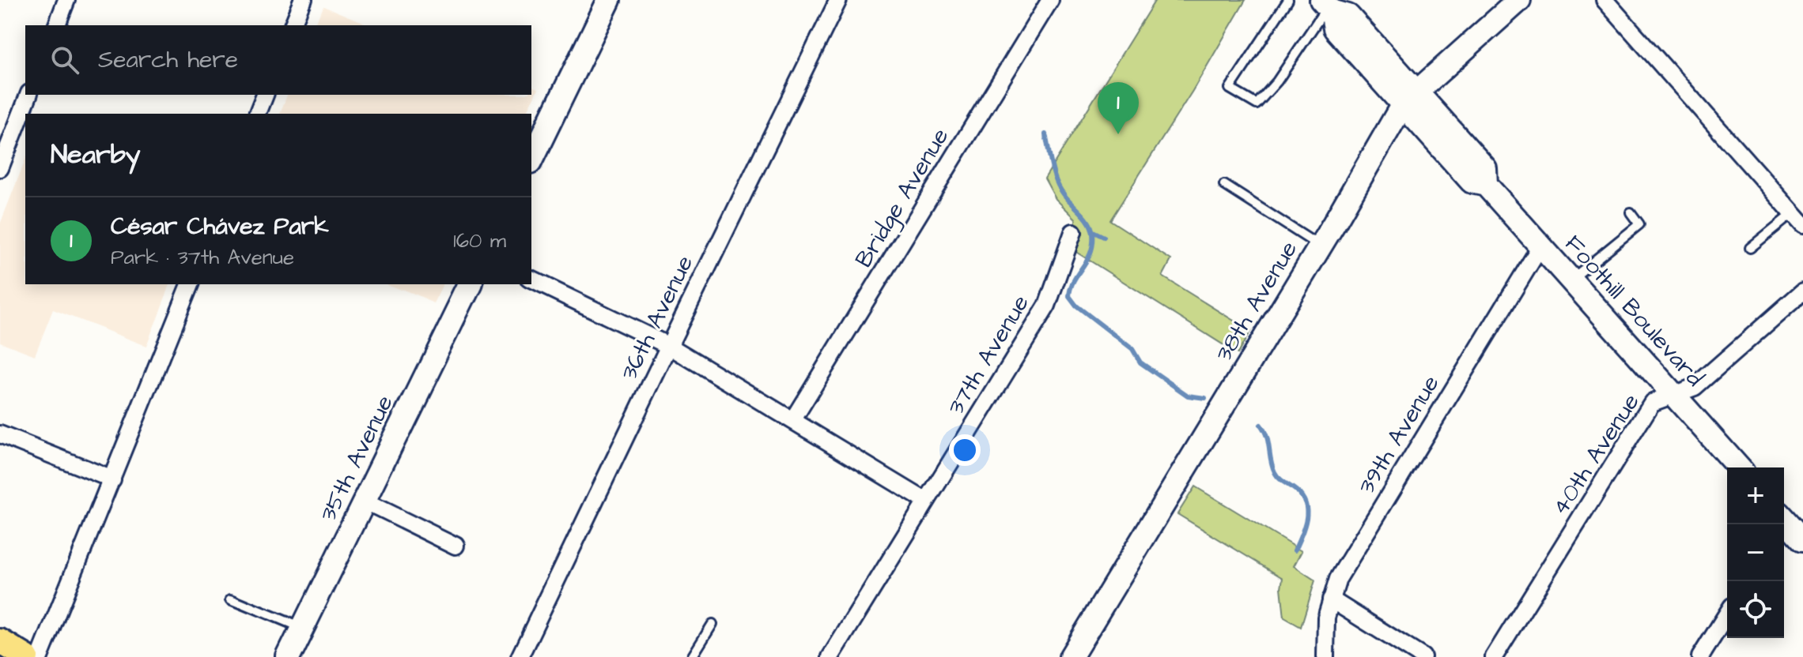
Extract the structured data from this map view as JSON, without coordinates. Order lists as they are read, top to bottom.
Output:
{
  "streets": {
    "main road": ["38th Avenue", "Foothill Boulevard", "35th Avenue"],
    "street": [
      "Bridge Avenue",
      "36th Avenue",
      "37th Avenue",
      "39th Avenue",
      "40th Avenue"
    ]
  },
  "crossings": [
    ["38th Avenue", "Foothill Boulevard"],
    ["Foothill Boulevard", "39th Avenue"],
    ["Foothill Boulevard", "40th Avenue"]
  ],
  "page": {
    "search": "Search here",
    "pins": "1",
    "heading": "Nearby",
    "list": [
      {
        "mark": "1",
        "name": "César Chávez Park",
        "note": "Park · 37th Avenue",
        "value": "160 m"
      }
    ],
    "map_buttons": ["+", "−"]
  }
}
